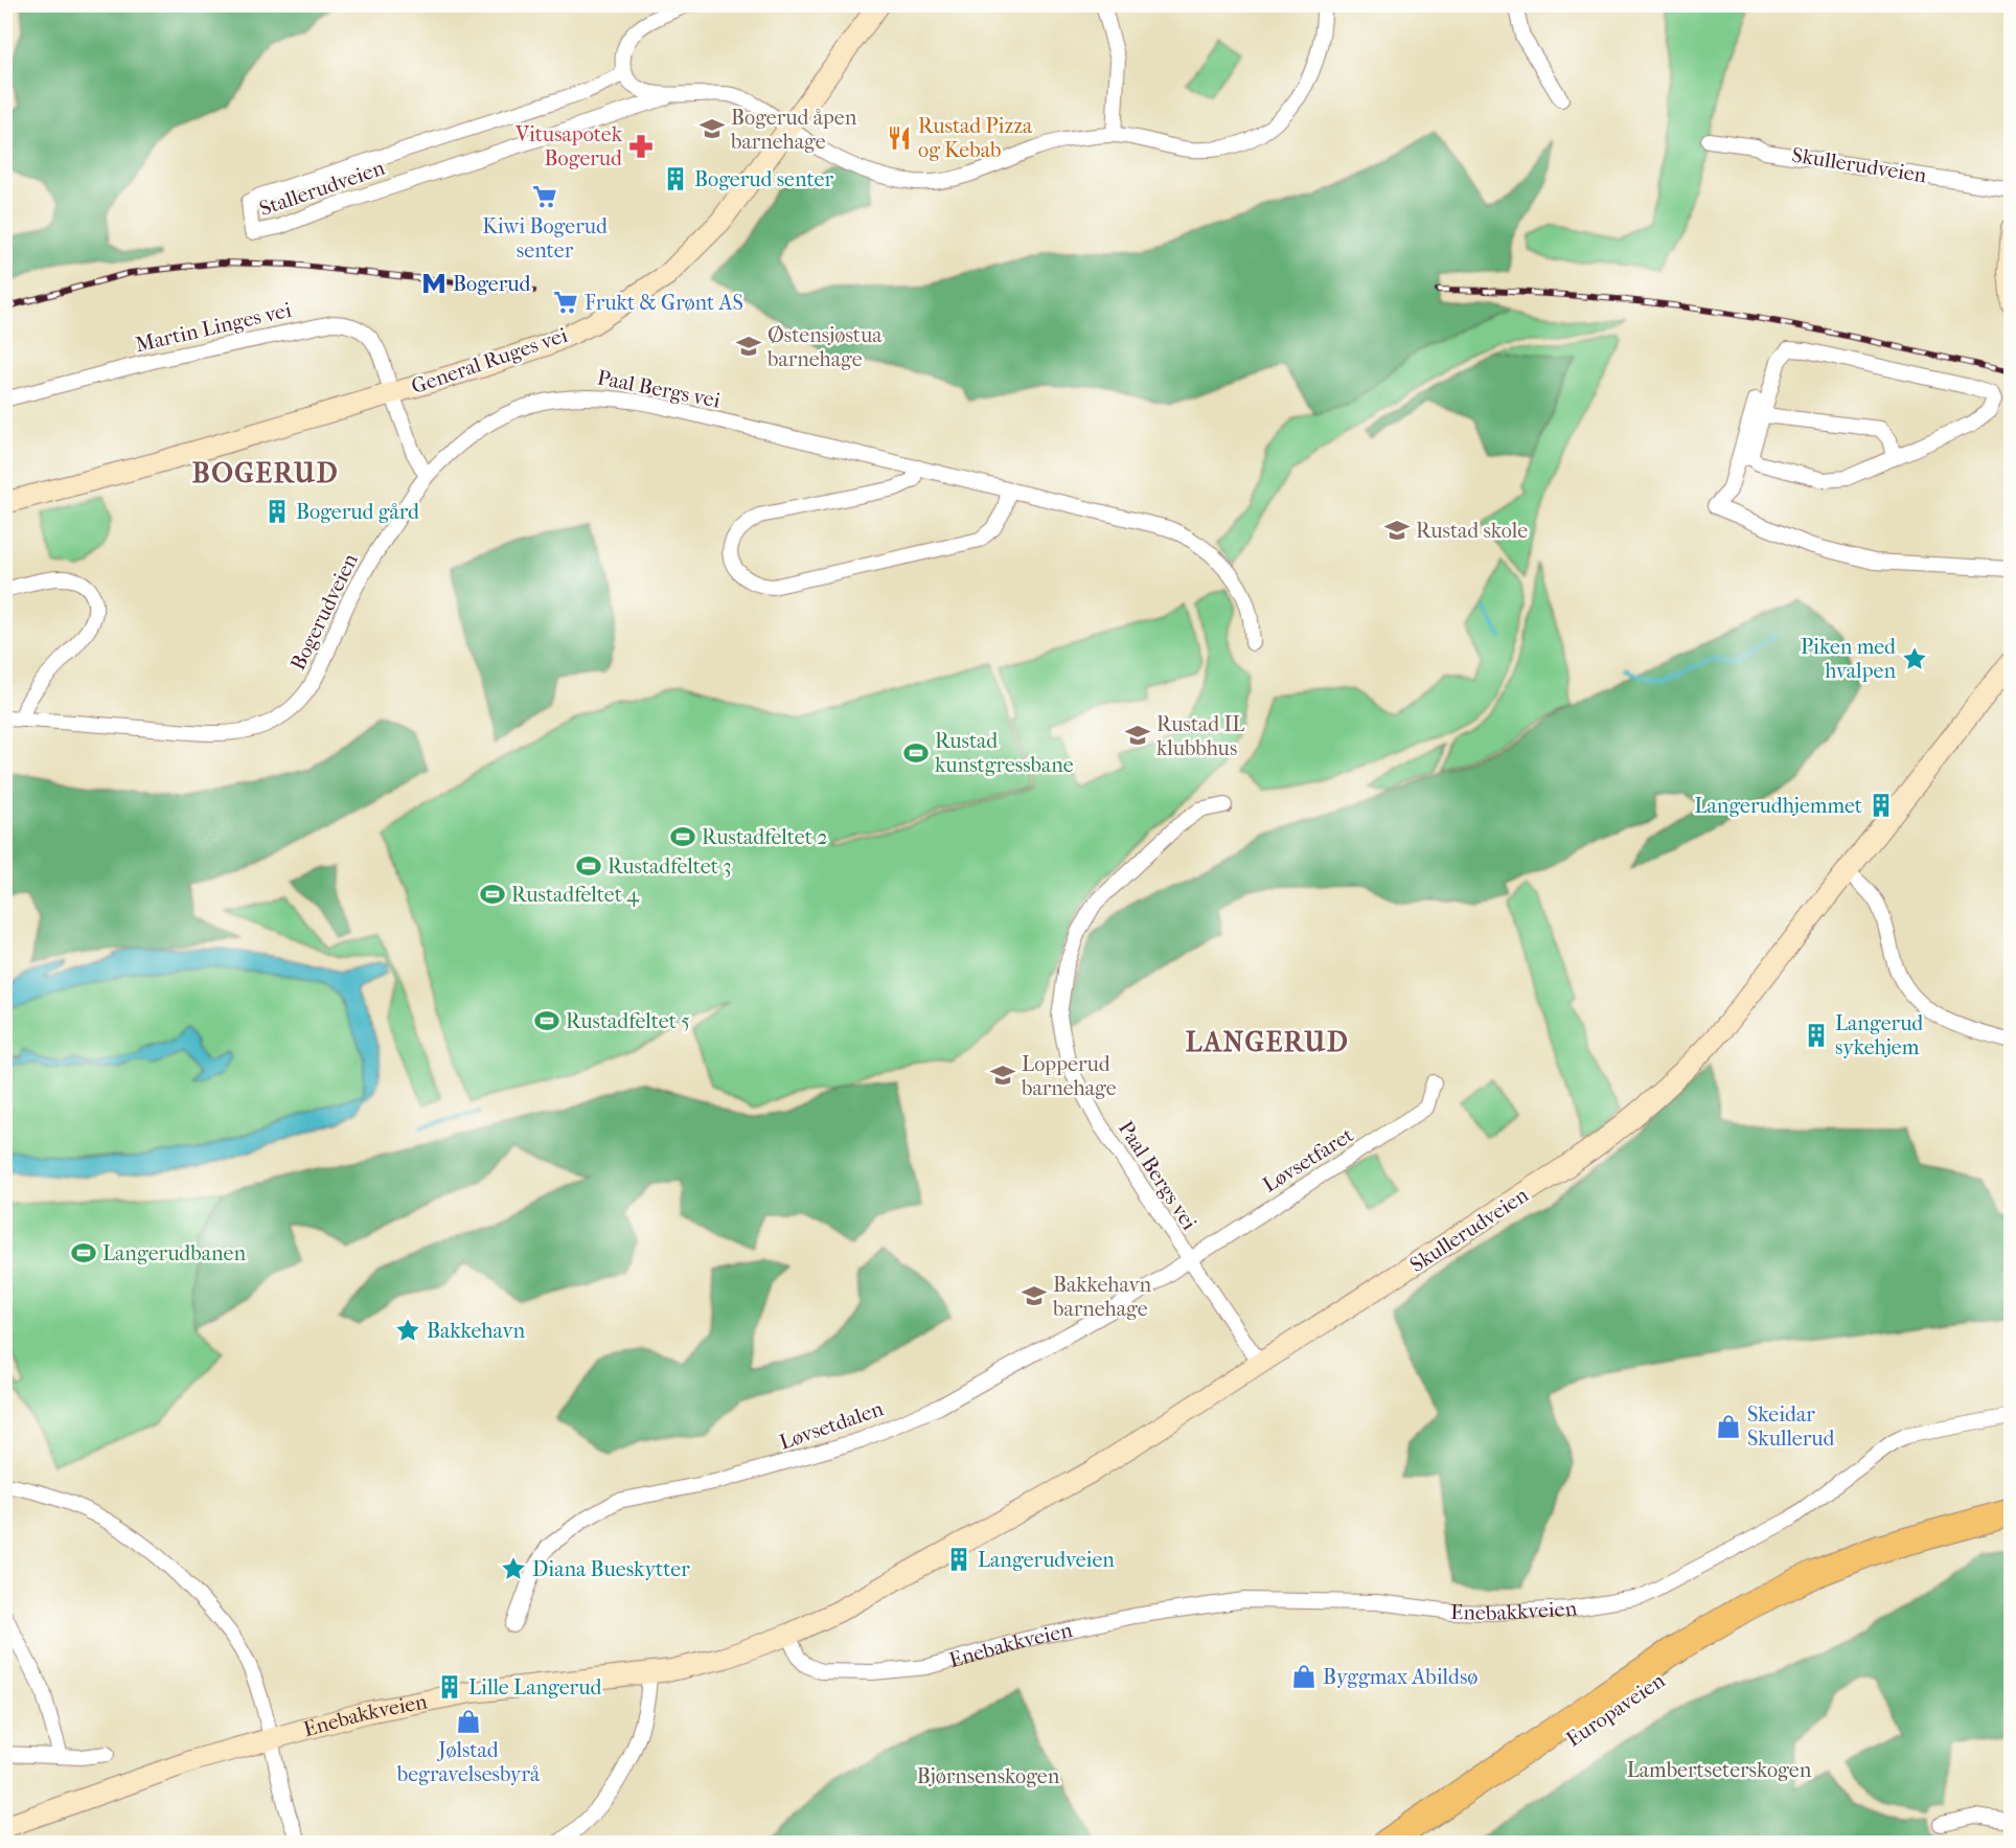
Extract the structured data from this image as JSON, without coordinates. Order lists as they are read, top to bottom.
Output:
{
  "streets": {
    "highway": ["Europaveien"],
    "main road": ["Skullerudveien", "General Ruges vei", "Enebakkveien"],
    "street": [
      "Stallerudveien",
      "Martin Linges vei",
      "Paal Bergs vei",
      "Bogerudveien",
      "Løvsetfaret",
      "Løvsetdalen"
    ]
  },
  "crossings": [
    ["Skullerudveien", "Paal Bergs vei"],
    ["Skullerudveien", "Enebakkveien"],
    ["Stallerudveien", "General Ruges vei"],
    ["Martin Linges vei", "General Ruges vei"],
    ["Paal Bergs vei", "Bogerudveien"],
    ["Paal Bergs vei", "Løvsetfaret"],
    ["Paal Bergs vei", "Løvsetdalen"],
    ["Løvsetfaret", "Løvsetdalen"]
  ],
  "districts": ["BOGERUD", "LANGERUD"],
  "parks": ["Lambertseterskogen", "Bjørnsenskogen"],
  "places": {
    "school or university": [
      "Bogerud åpen barnehage",
      "Østensjøstua barnehage",
      "Rustad skole",
      "Rustad IL klubbhus",
      "Lopperud barnehage",
      "Bakkehavn barnehage"
    ],
    "restaurant": ["Rustad Pizza og Kebab"],
    "pharmacy": ["Vitusapotek Bogerud"],
    "building": [
      "Bogerud senter",
      "Bogerud gård",
      "Langerudhjemmet",
      "Langerud sykehjem",
      "Langerudveien",
      "Lille Langerud"
    ],
    "supermarket": ["Kiwi Bogerud senter", "Frukt & Grønt AS"],
    "metro station": ["Bogerud"],
    "place": ["Piken med hvalpen", "Bakkehavn", "Diana Bueskytter"],
    "sports": [
      "Rustad kunstgressbane",
      "Rustadfeltet 2",
      "Rustadfeltet 3",
      "Rustadfeltet 4",
      "Rustadfeltet 5",
      "Langerudbanen"
    ],
    "shop": ["Skeidar Skullerud", "Byggmax Abildsø", "Jølstad begravelsesbyrå"]
  }
}
